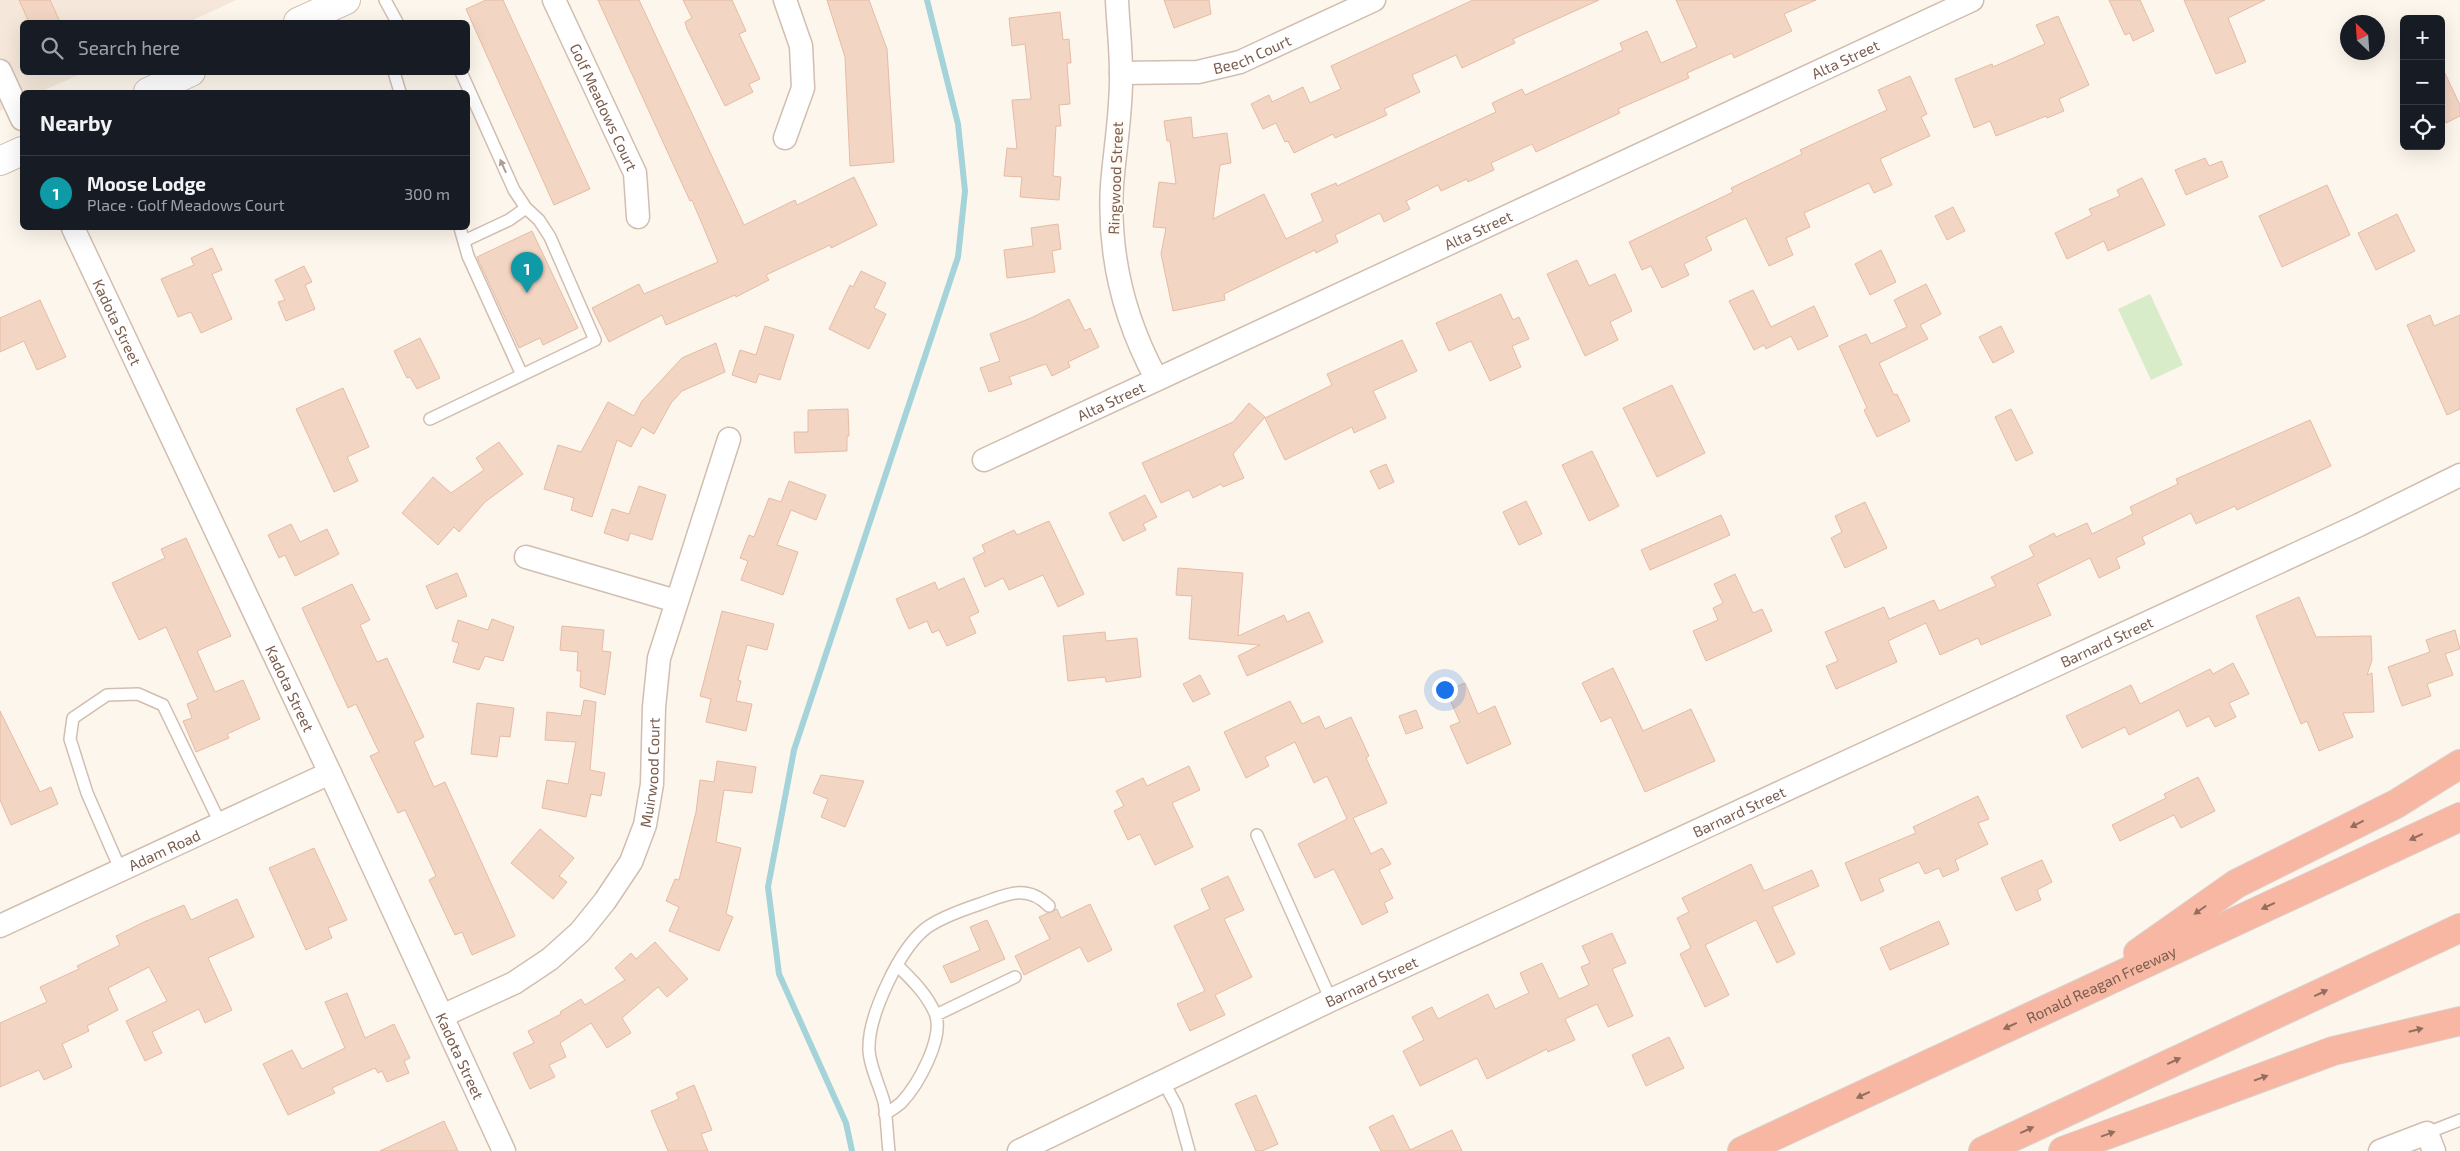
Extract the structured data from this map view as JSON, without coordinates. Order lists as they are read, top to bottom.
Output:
{
  "streets": {
    "highway": ["Ronald Reagan Freeway"],
    "street": [
      "Beech Court",
      "Alta Street",
      "Golf Meadows Court",
      "Ringwood Street",
      "Kadota Street",
      "Barnard Street",
      "Muirwood Court",
      "Adam Road"
    ]
  },
  "crossings": [
    ["Beech Court", "Ringwood Street"],
    ["Alta Street", "Ringwood Street"],
    ["Kadota Street", "Muirwood Court"],
    ["Kadota Street", "Adam Road"]
  ],
  "north": "top left",
  "page": {
    "map_buttons": ["+", "−"],
    "search": "Search here",
    "heading": "Nearby",
    "list": [
      {
        "mark": "1",
        "name": "Moose Lodge",
        "note": "Place · Golf Meadows Court",
        "value": "300 m"
      }
    ],
    "pins": "1"
  }
}
